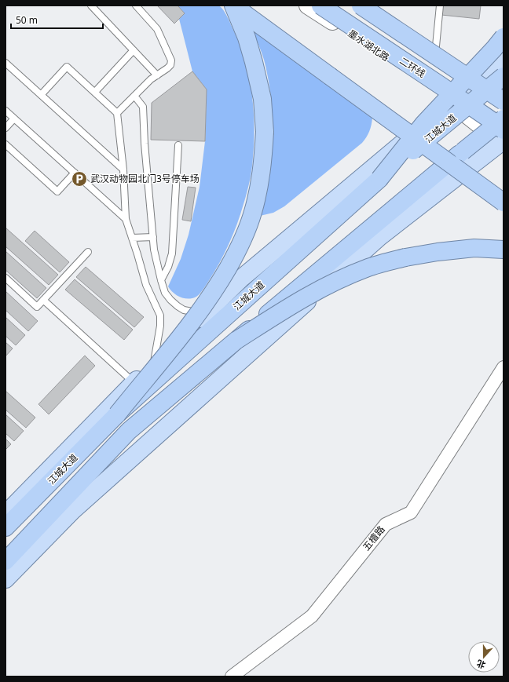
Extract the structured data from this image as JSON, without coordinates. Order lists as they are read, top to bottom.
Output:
{
  "streets": {
    "highway": ["二环线", "江城大道"],
    "main road": ["墨水湖北路"],
    "street": ["五檀路"]
  },
  "crossings": [
    ["墨水湖北路", "二环线"]
  ],
  "places": {
    "parking": ["武汉动物园北门3号停车场"]
  },
  "scale_bar": "50 m",
  "north": "bottom"
}
